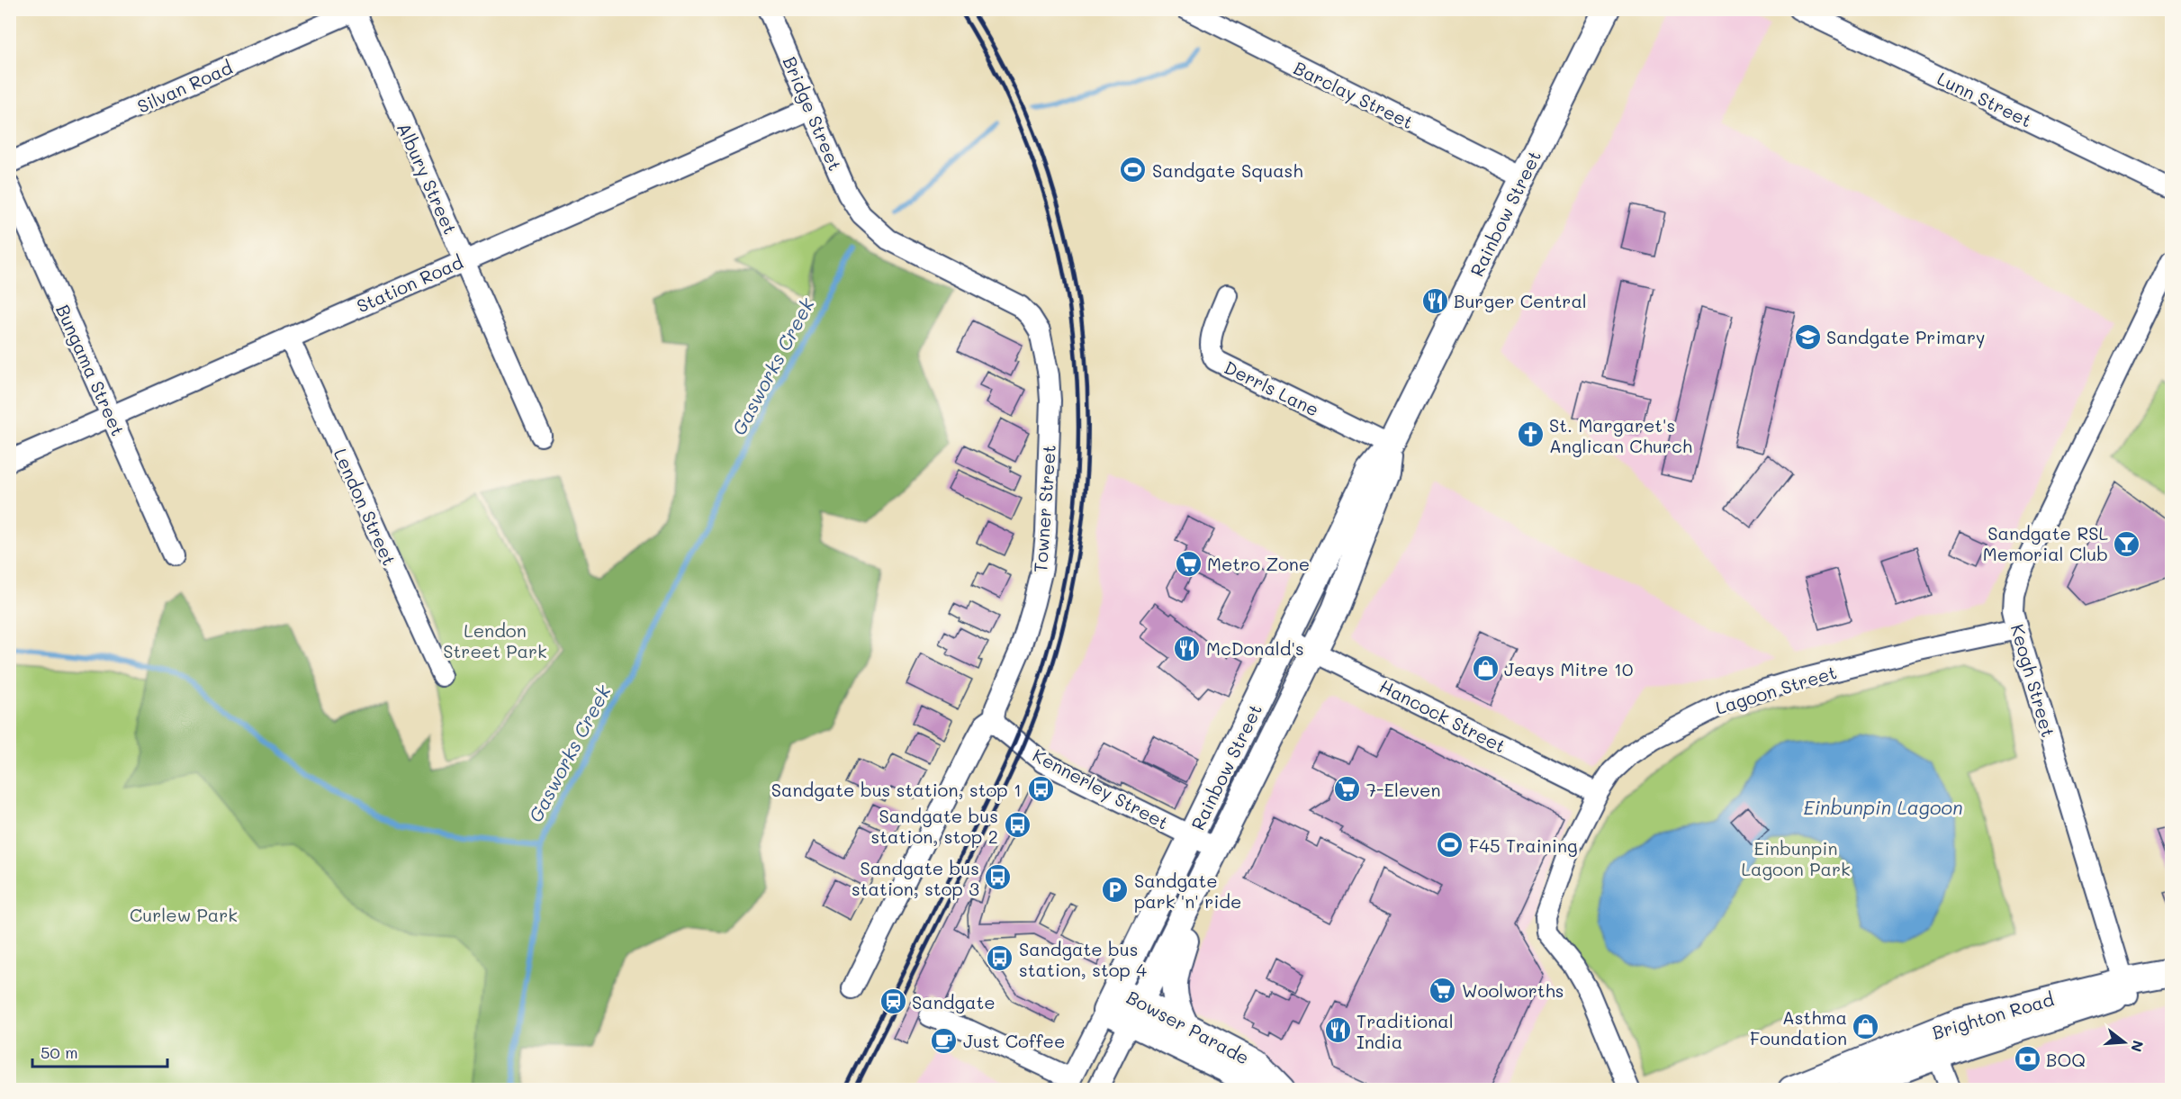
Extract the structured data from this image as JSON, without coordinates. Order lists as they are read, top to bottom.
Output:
{
  "streets": {
    "main road": ["Rainbow Street", "Brighton Road", "Bowser Parade"],
    "street": [
      "Silvan Road",
      "Barclay Street",
      "Lunn Street",
      "Bridge Street",
      "Albury Street",
      "Station Road",
      "Bungama Street",
      "Derrls Lane",
      "Lendon Street",
      "Towner Street",
      "Keogh Street",
      "Lagoon Street",
      "Hancock Street",
      "Kennerley Street"
    ]
  },
  "crossings": [
    ["Silvan Road", "Albury Street"],
    ["Barclay Street", "Rainbow Street"],
    ["Bridge Street", "Station Road"],
    ["Bridge Street", "Towner Street"],
    ["Albury Street", "Station Road"],
    ["Rainbow Street", "Derrls Lane"],
    ["Rainbow Street", "Hancock Street"],
    ["Rainbow Street", "Kennerley Street"],
    ["Rainbow Street", "Bowser Parade"],
    ["Station Road", "Bungama Street"],
    ["Station Road", "Lendon Street"],
    ["Towner Street", "Kennerley Street"],
    ["Keogh Street", "Lagoon Street"],
    ["Keogh Street", "Brighton Road"],
    ["Lagoon Street", "Hancock Street"]
  ],
  "water": ["Gasworks Creek", "Einbunpin Lagoon"],
  "parks": ["Lendon Street Park", "Einbunpin Lagoon Park", "Curlew Park"],
  "places": {
    "sports": ["Sandgate Squash", "F45 Training"],
    "restaurant": ["Burger Central", "McDonald's", "Traditional India"],
    "school or university": ["Sandgate Primary"],
    "church": ["St. Margaret's Anglican Church"],
    "bar": ["Sandgate RSL Memorial Club"],
    "supermarket": ["Metro Zone", "7-Eleven", "Woolworths"],
    "shop": ["Jeays Mitre 10", "Asthma Foundation"],
    "bus stop": [
      "Sandgate bus station, stop 1",
      "Sandgate bus station, stop 2",
      "Sandgate bus station, stop 3",
      "Sandgate bus station, stop 4"
    ],
    "parking": ["Sandgate park 'n' ride"],
    "station": ["Sandgate"],
    "cafe": ["Just Coffee"],
    "bank": ["BOQ"]
  },
  "scale_bar": "50 m",
  "north": "right"
}
